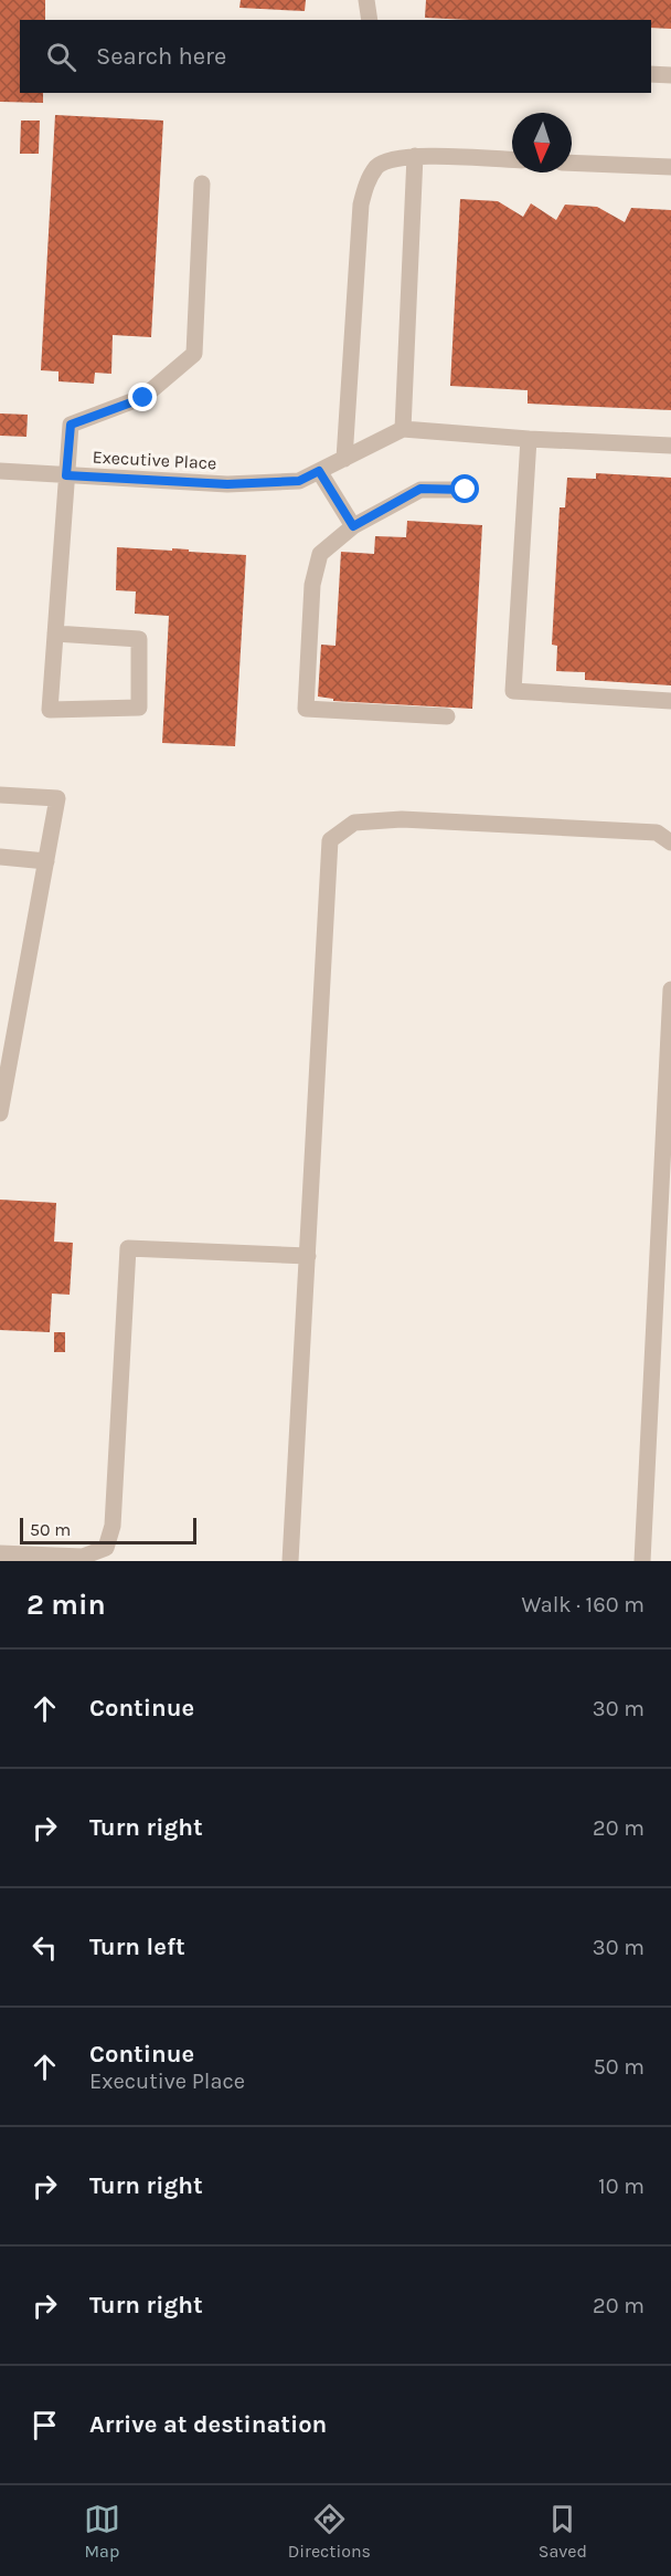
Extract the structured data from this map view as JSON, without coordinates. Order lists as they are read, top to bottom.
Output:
{
  "streets": {
    "street": ["Executive Place"]
  },
  "scale_bar": "50 m",
  "north": "bottom",
  "page": {
    "search": "Search here",
    "scale": "50 m",
    "heading": ["2 min", "Walk · 160 m"],
    "list": [
      ["Continue", "30 m"],
      ["Turn right", "20 m"],
      ["Turn left", "30 m"],
      ["Continue", "Executive Place", "50 m"],
      ["Turn right", "10 m"],
      ["Turn right", "20 m"],
      "Arrive at destination"
    ],
    "nav": ["Map", "Directions", "Saved"]
  }
}
